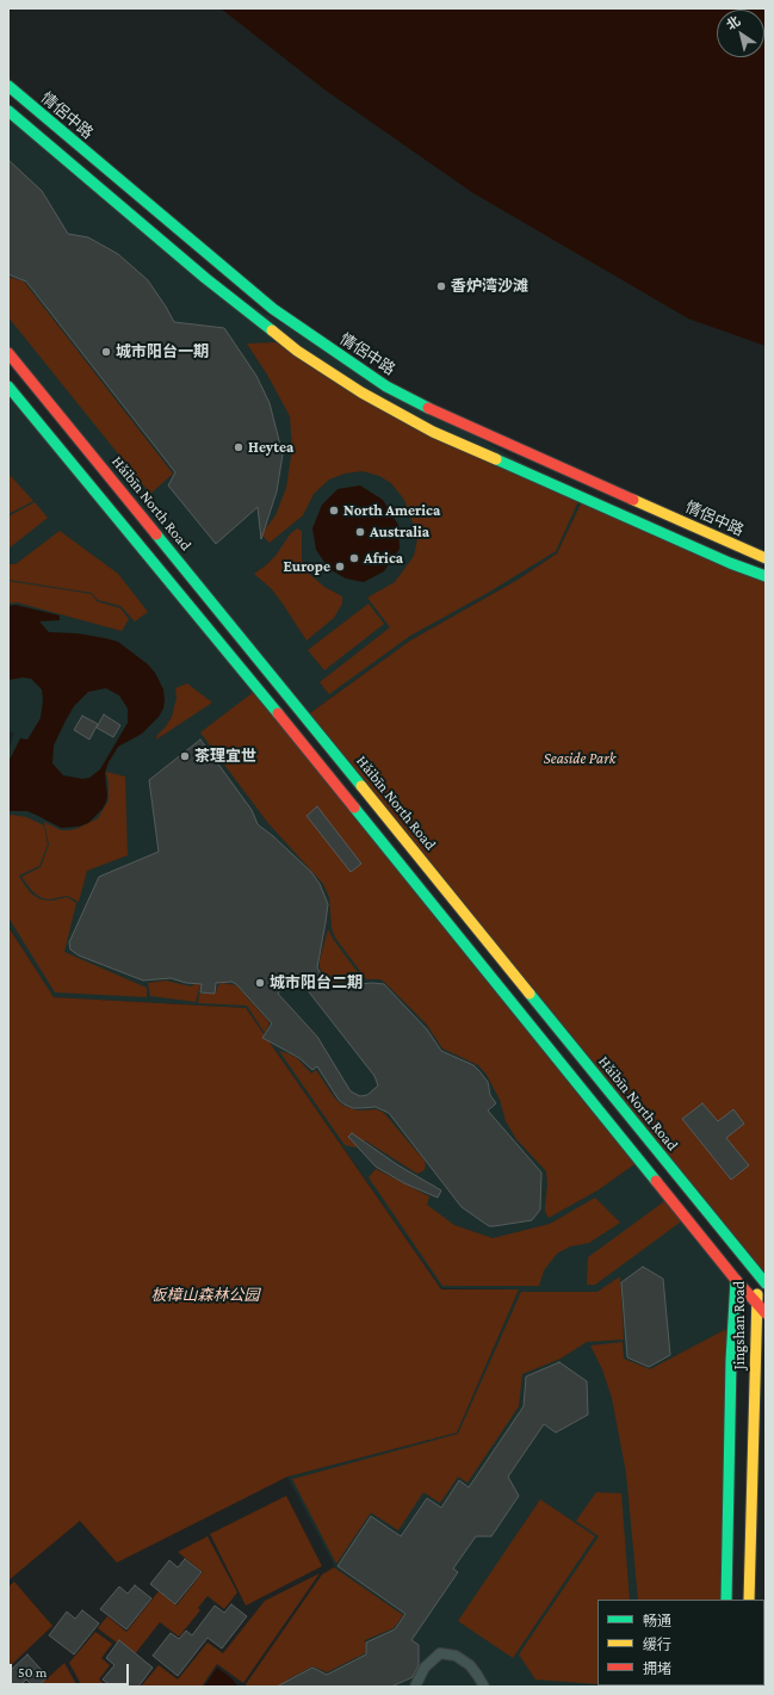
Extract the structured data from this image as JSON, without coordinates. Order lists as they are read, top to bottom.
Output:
{
  "streets": {
    "main road": ["情侶中路", "Hǎibīn North Road", "Jingshan Road"]
  },
  "crossings": [
    ["Hǎibīn North Road", "Jingshan Road"]
  ],
  "parks": ["Seaside Park", "板樟山森林公园"],
  "places": [
    "香炉湾沙滩",
    "城市阳台一期",
    "Heytea",
    "North America",
    "Australia",
    "Africa",
    "Europe",
    "茶理宜世",
    "城市阳台二期"
  ],
  "legend": ["畅通", "缓行", "拥堵"],
  "scale_bar": "50 m",
  "north": "top left"
}
